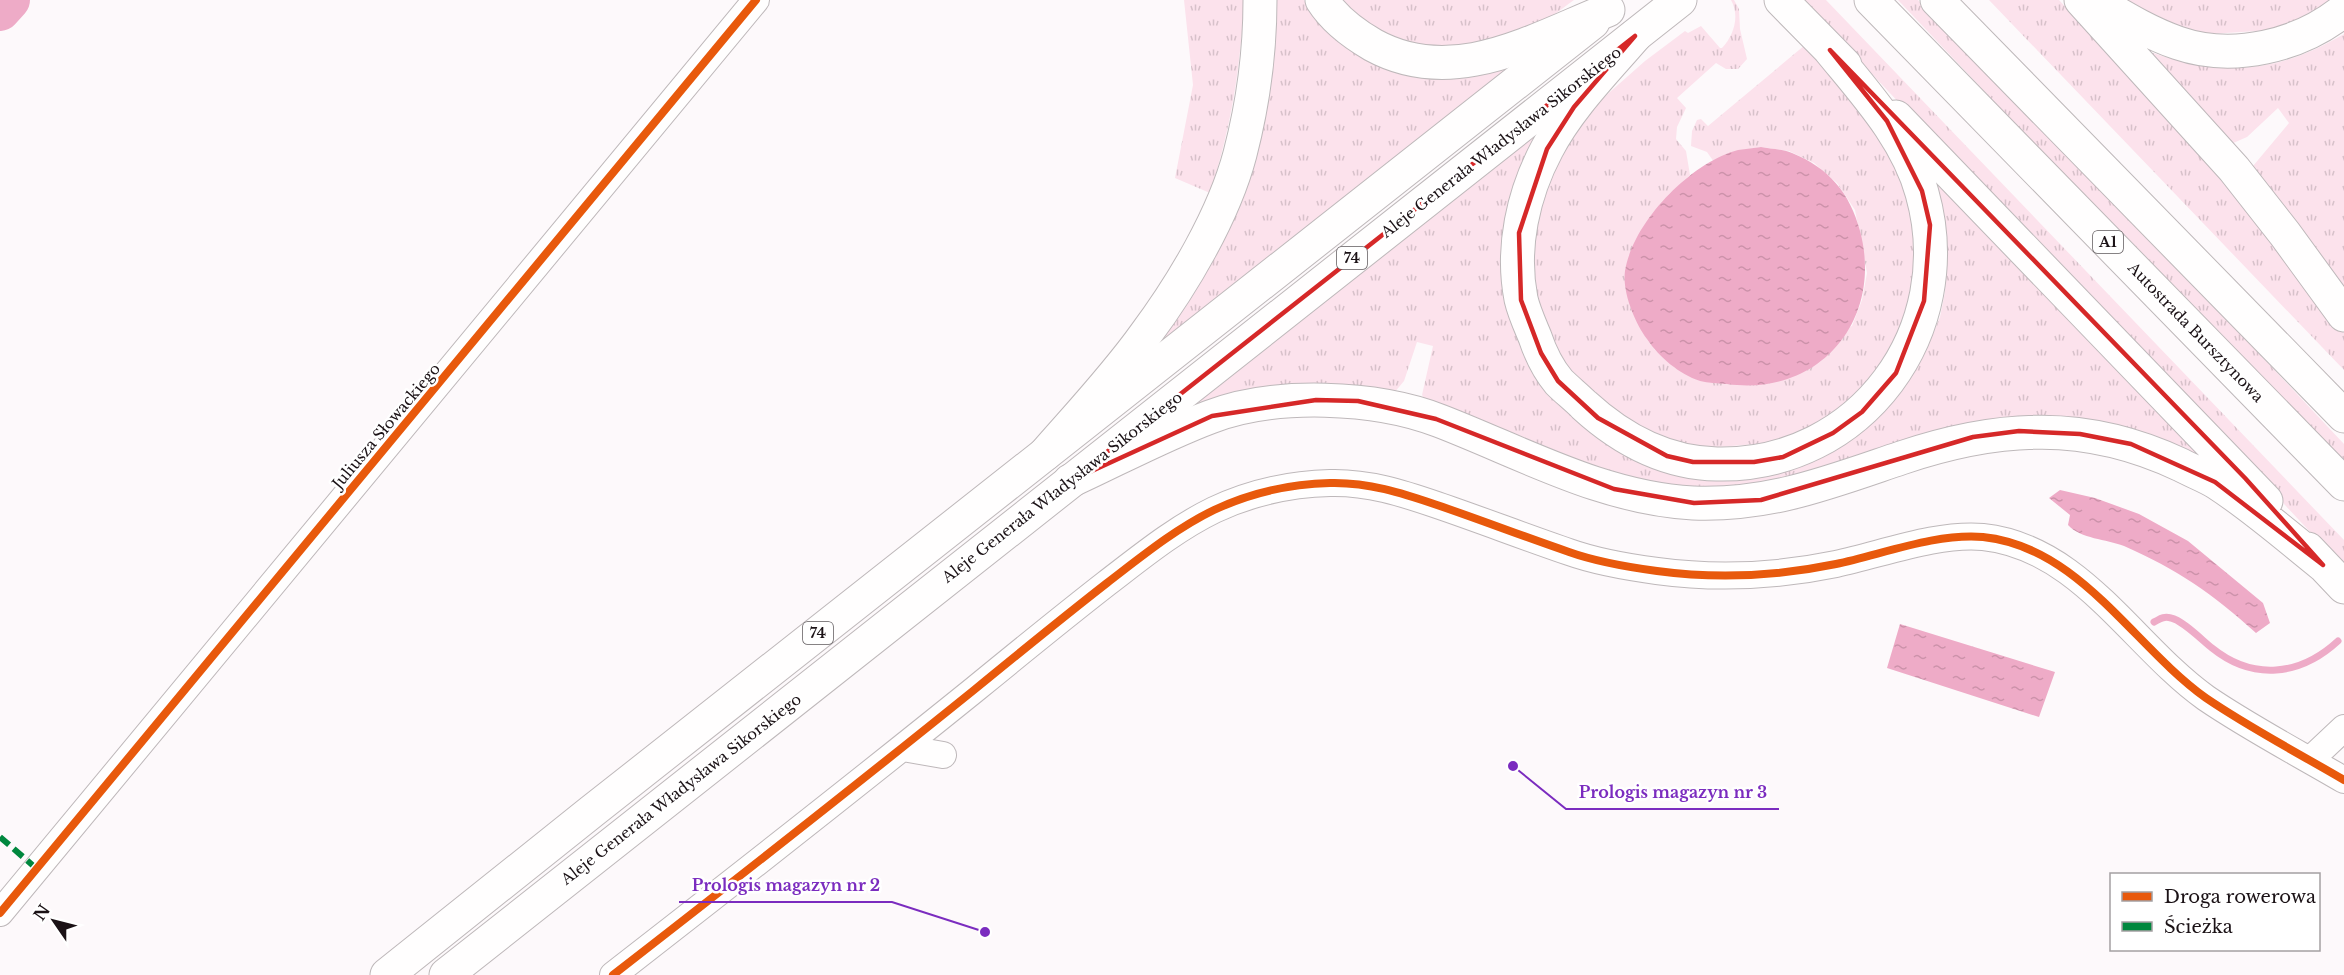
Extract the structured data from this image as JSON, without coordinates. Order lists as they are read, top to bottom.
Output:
{
  "streets": {
    "main road": [
      "Aleje Generała Władysława Sikorskiego",
      "A1",
      "74",
      "Autostrada Bursztynowa"
    ],
    "street": ["Juliusza Słowackiego"]
  },
  "places": ["Prologis magazyn nr 3", "Prologis magazyn nr 2"],
  "legend": ["Droga rowerowa", "Ścieżka"],
  "north": "top left"
}
